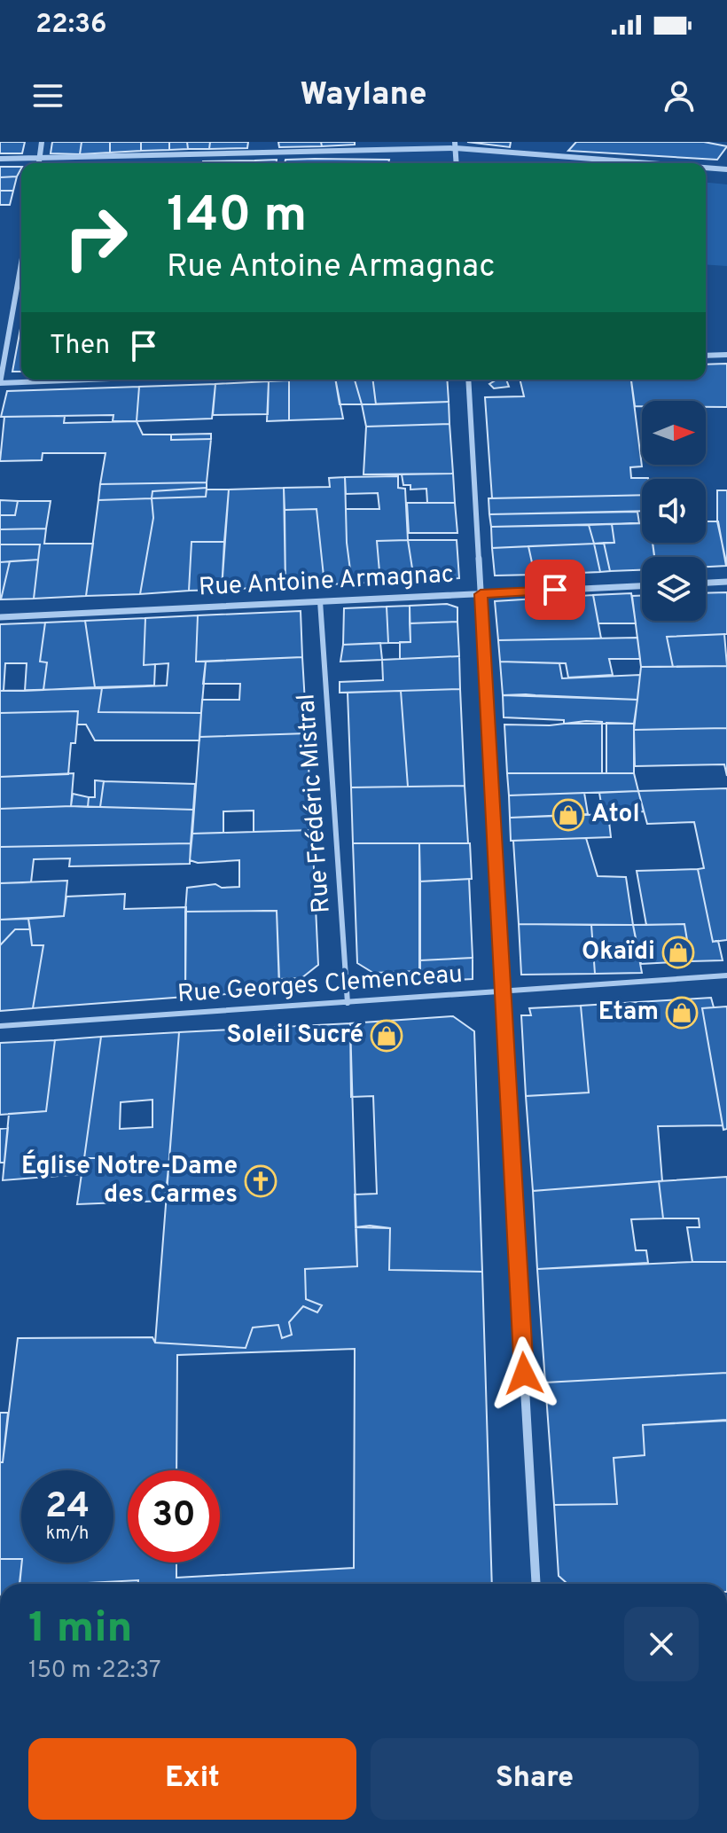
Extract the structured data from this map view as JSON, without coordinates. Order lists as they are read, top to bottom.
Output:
{
  "streets": {
    "street": ["Rue Antoine Armagnac", "Rue Frédéric Mistral", "Rue Georges Clemenceau"]
  },
  "crossings": [
    ["Rue Antoine Armagnac", "Rue Frédéric Mistral"],
    ["Rue Frédéric Mistral", "Rue Georges Clemenceau"]
  ],
  "places": {
    "shop": [
      "Atol",
      "Okaïdi",
      "Etam",
      "Soleil Sucré"
    ],
    "church": ["Église Notre-Dame des Carmes"]
  },
  "north": "right",
  "page": {
    "status": "22:36",
    "header": "Waylane",
    "turn": ["140 m", "Rue Antoine Armagnac"],
    "then": "Then",
    "speed": "24 km/h",
    "limit": "30",
    "heading": ["1 min", "150 m · 22:37"],
    "buttons": ["Exit", "Share"]
  }
}
